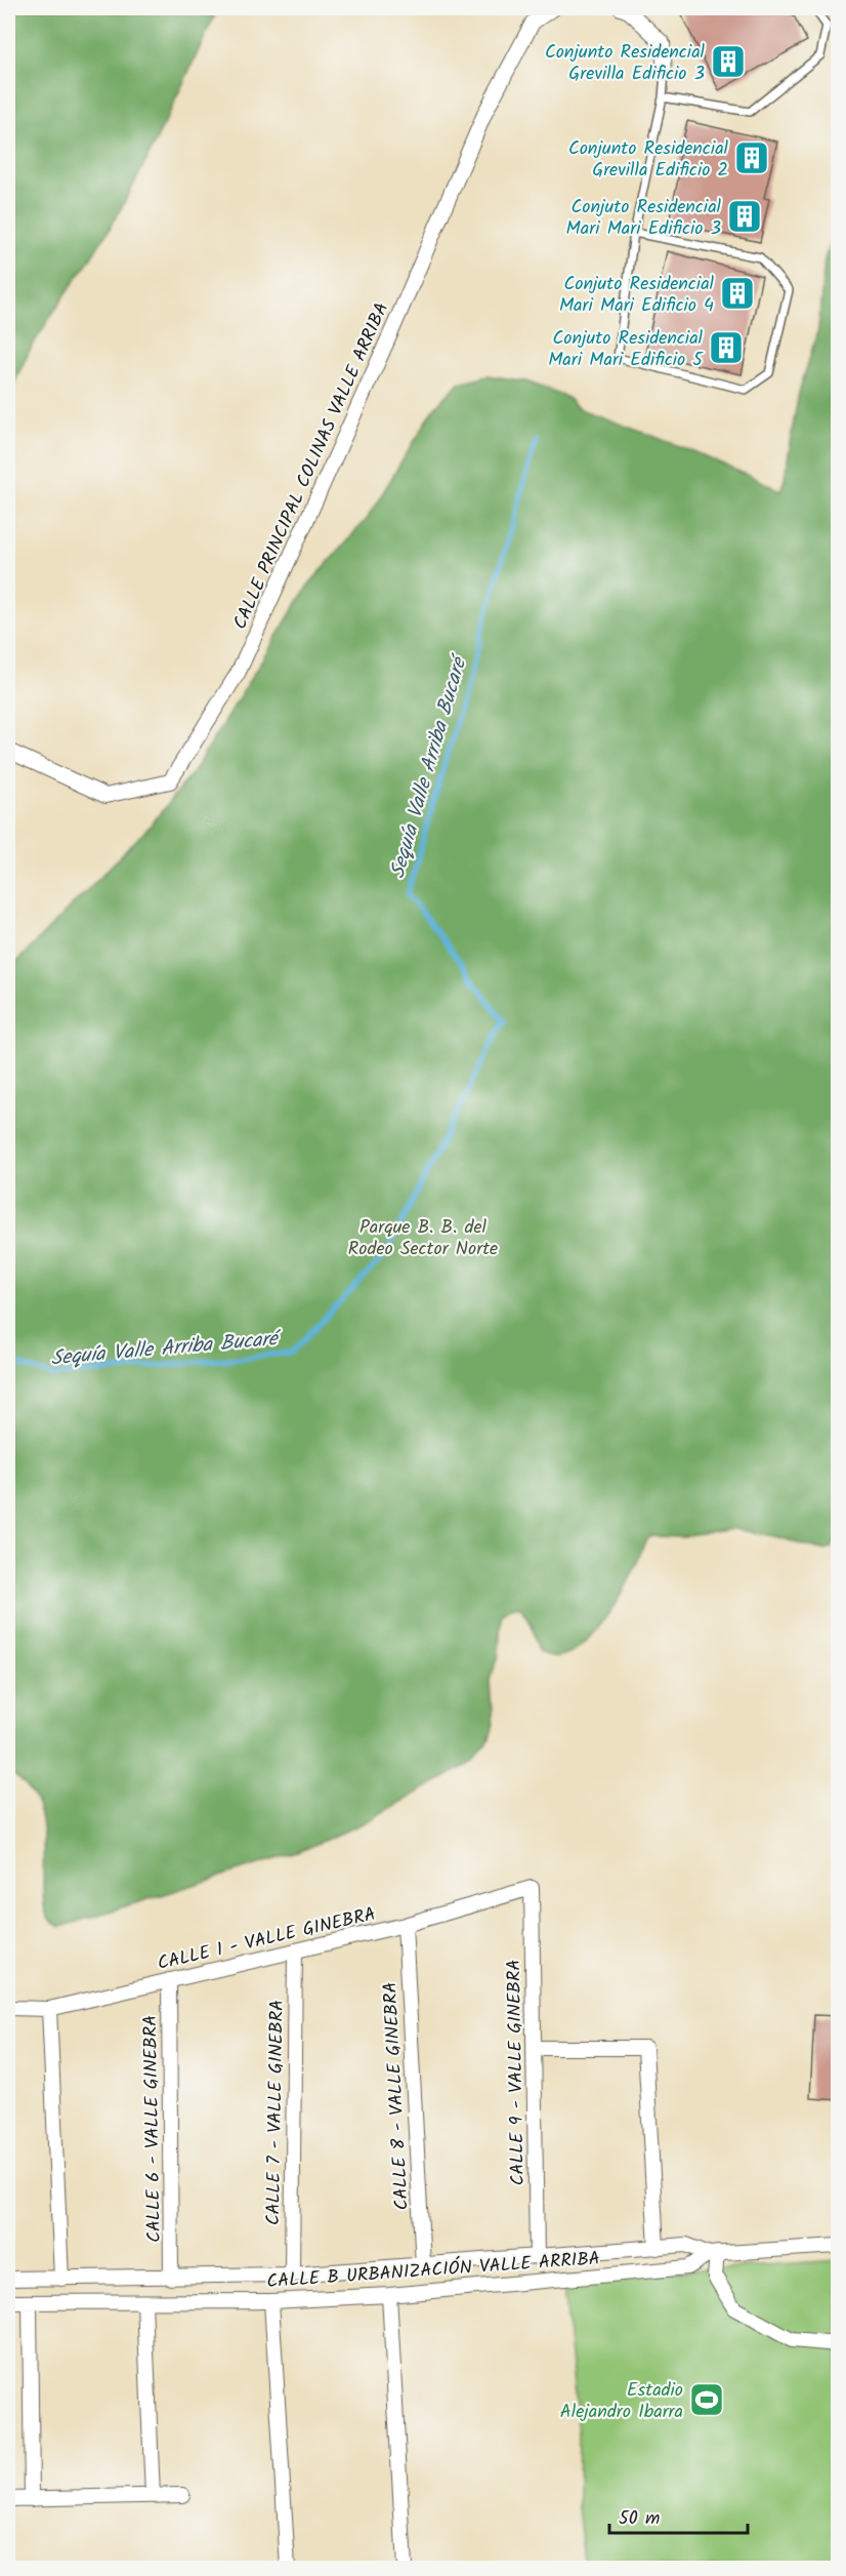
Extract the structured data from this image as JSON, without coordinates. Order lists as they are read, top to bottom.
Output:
{
  "streets": {
    "street": [
      "CALLE PRINCIPAL COLINAS VALLE ARRIBA",
      "CALLE 1 - VALLE GINEBRA",
      "CALLE 9 - VALLE GINEBRA",
      "CALLE 8 - VALLE GINEBRA",
      "CALLE 7 - VALLE GINEBRA",
      "CALLE 6 - VALLE GINEBRA",
      "CALLE B URBANIZACIÓN VALLE ARRIBA"
    ]
  },
  "crossings": [
    ["CALLE 1 - VALLE GINEBRA", "CALLE 9 - VALLE GINEBRA"],
    ["CALLE 1 - VALLE GINEBRA", "CALLE 8 - VALLE GINEBRA"],
    ["CALLE 1 - VALLE GINEBRA", "CALLE 7 - VALLE GINEBRA"],
    ["CALLE 1 - VALLE GINEBRA", "CALLE 6 - VALLE GINEBRA"],
    ["CALLE 9 - VALLE GINEBRA", "CALLE B URBANIZACIÓN VALLE ARRIBA"],
    ["CALLE 8 - VALLE GINEBRA", "CALLE B URBANIZACIÓN VALLE ARRIBA"],
    ["CALLE 7 - VALLE GINEBRA", "CALLE B URBANIZACIÓN VALLE ARRIBA"],
    ["CALLE 6 - VALLE GINEBRA", "CALLE B URBANIZACIÓN VALLE ARRIBA"]
  ],
  "water": ["Sequía Valle Arriba Bucaré"],
  "parks": ["Parque B. B. del Rodeo Sector Norte"],
  "places": {
    "building": [
      "Conjunto Residencial Grevilla Edificio 3",
      "Conjunto Residencial Grevilla Edificio 2",
      "Conjuto Residencial Mari Mari Edificio 3",
      "Conjuto Residencial Mari Mari Edificio 4",
      "Conjuto Residencial Mari Mari Edificio 5"
    ],
    "sports": ["Estadio Alejandro Ibarra"]
  },
  "scale_bar": "50 m"
}
